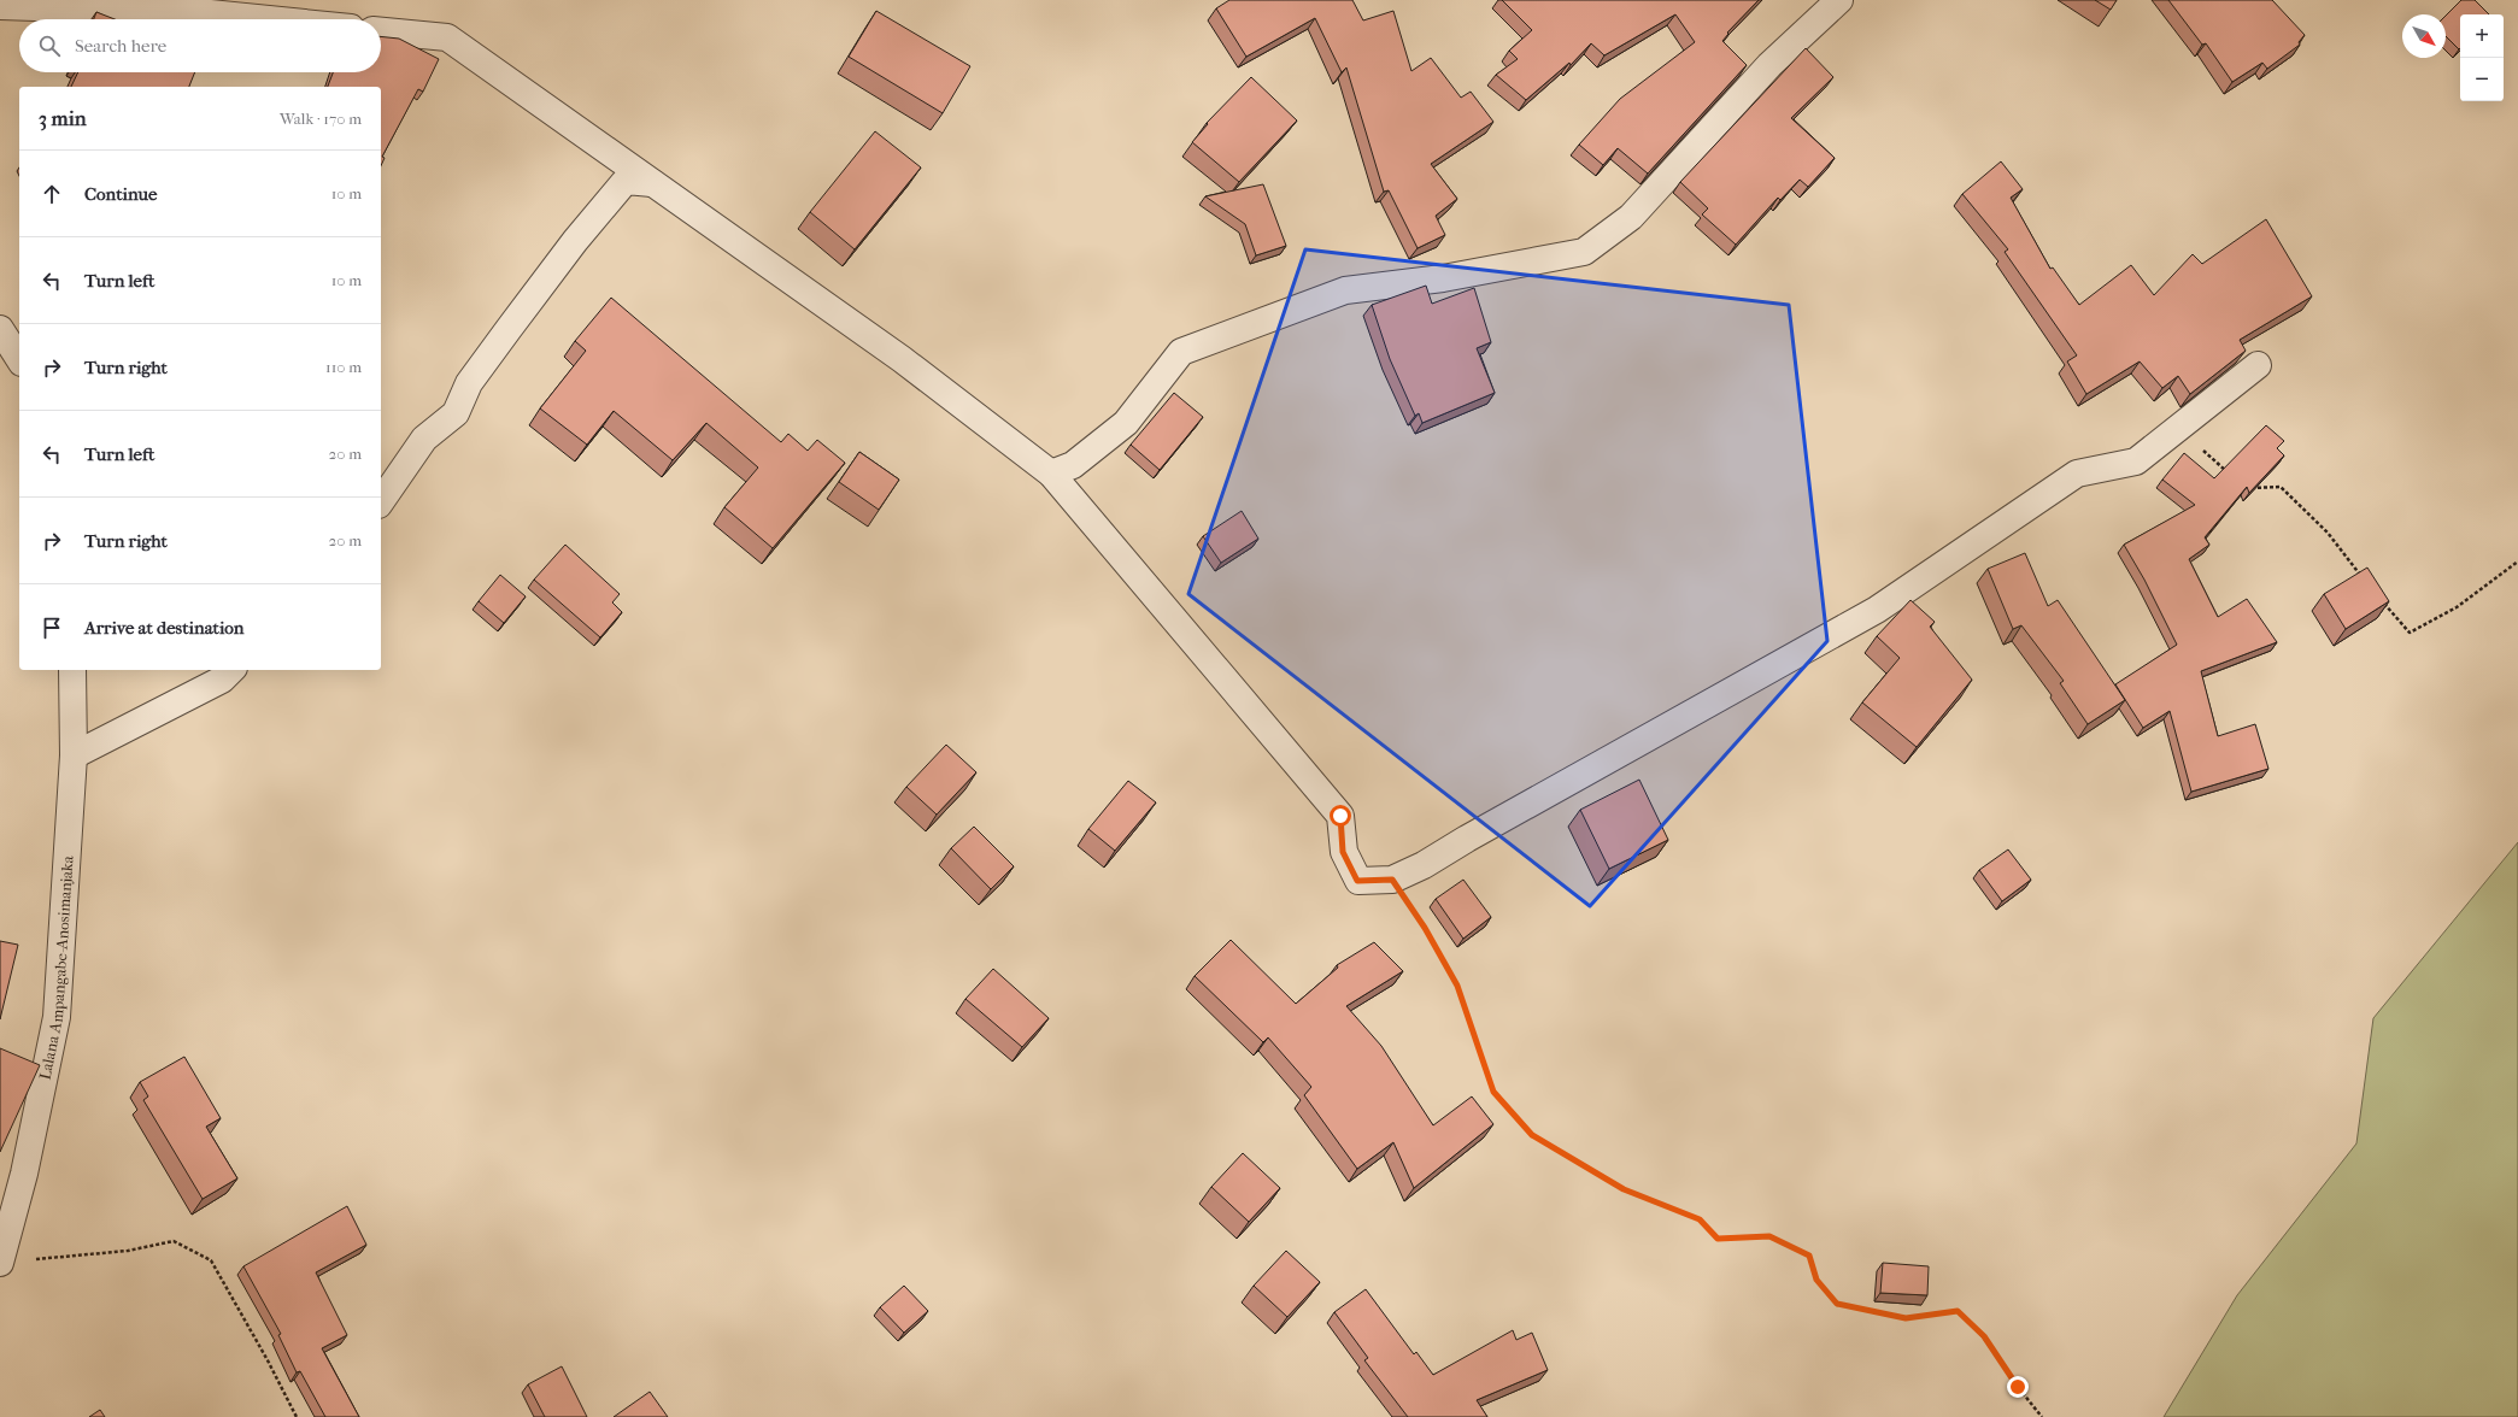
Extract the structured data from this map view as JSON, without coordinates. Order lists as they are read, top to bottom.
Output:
{
  "streets": {
    "street": ["Lalana Ampangabe-Anosimanjaka"]
  },
  "north": "bottom right",
  "page": {
    "map_buttons": ["+", "−"],
    "search": "Search here",
    "heading": ["3 min", "Walk · 170 m"],
    "list": [
      ["Continue", "10 m"],
      ["Turn left", "10 m"],
      ["Turn right", "110 m"],
      ["Turn left", "20 m"],
      ["Turn right", "20 m"],
      "Arrive at destination"
    ]
  }
}
